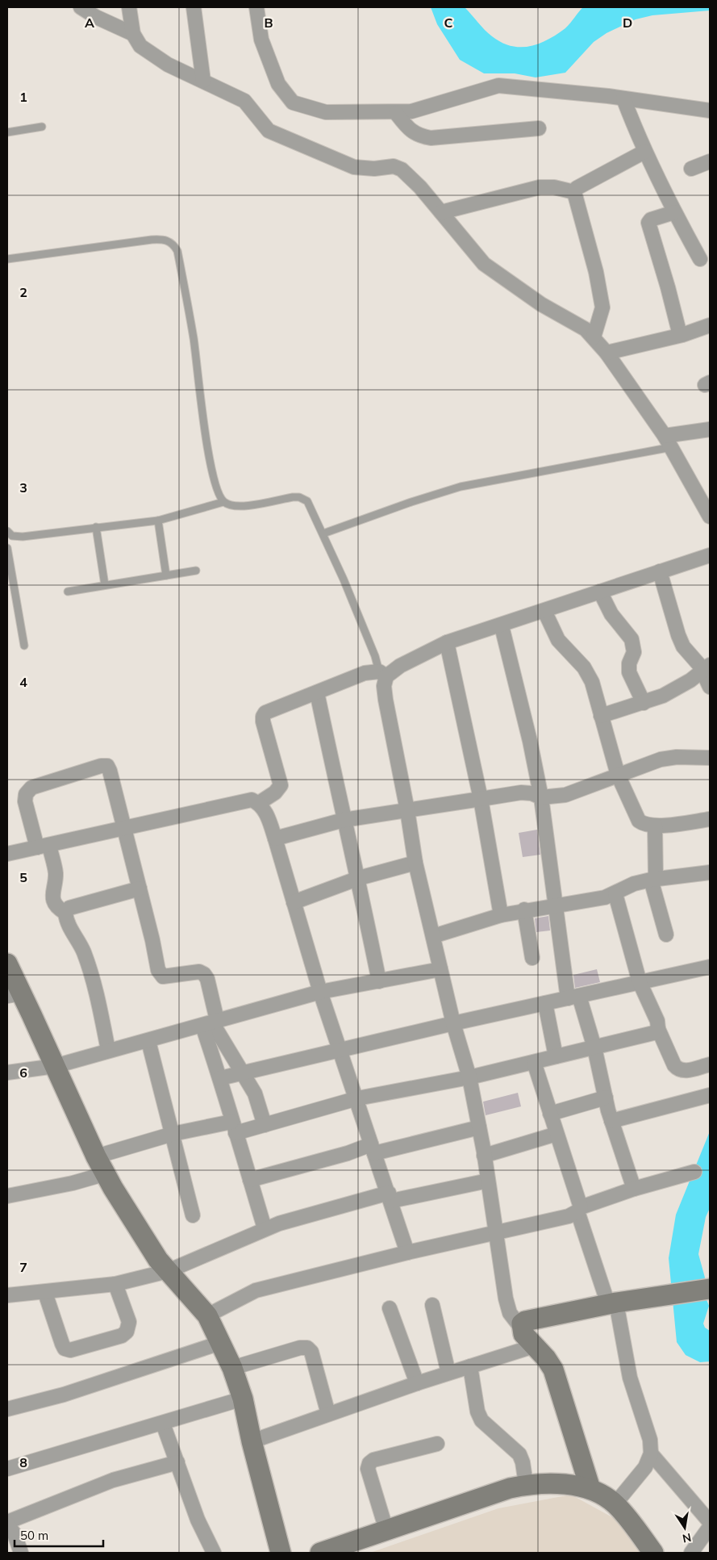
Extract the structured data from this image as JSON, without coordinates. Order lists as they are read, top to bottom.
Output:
{
  "scale_bar": "50 m",
  "north": "bottom",
  "grid": {
    "columns": [
      "A",
      "B",
      "C",
      "D"
    ],
    "rows": [
      "1",
      "2",
      "3",
      "4",
      "5",
      "6",
      "7",
      "8"
    ]
  }
}
